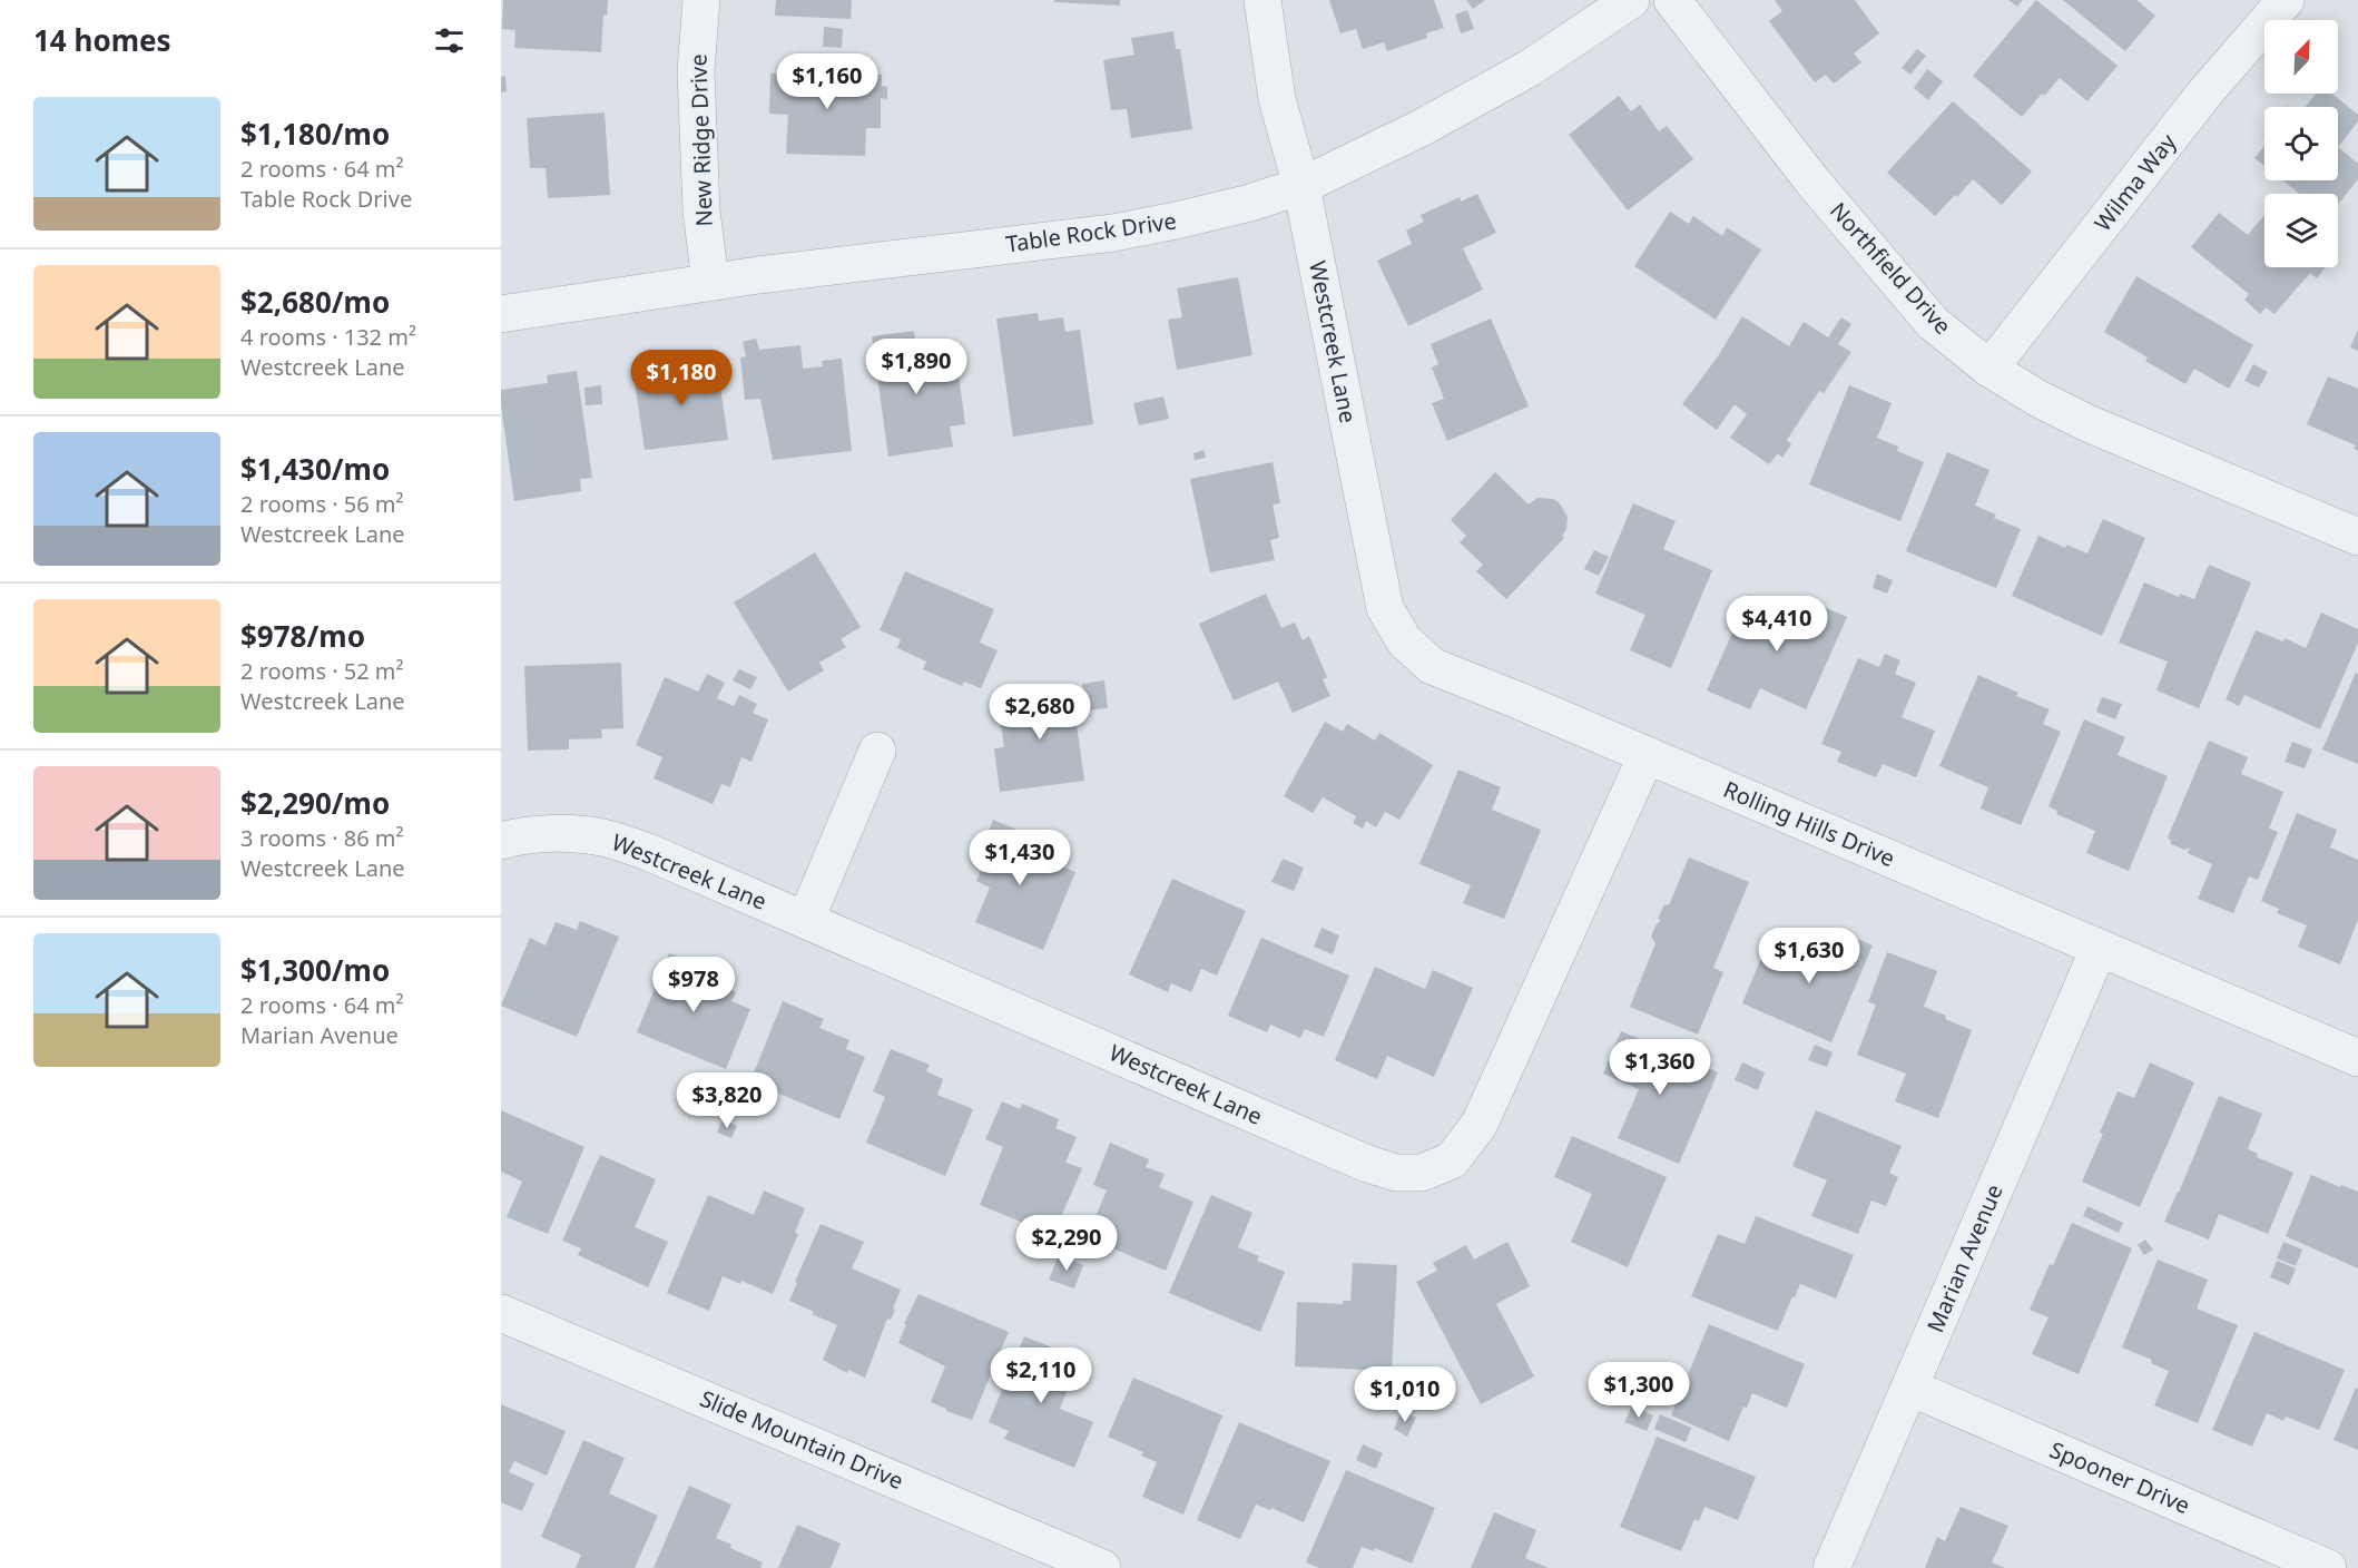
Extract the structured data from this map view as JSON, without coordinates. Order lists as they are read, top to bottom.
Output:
{
  "streets": {
    "street": [
      "New Ridge Drive",
      "Wilma Way",
      "Table Rock Drive",
      "Northfield Drive",
      "Westcreek Lane",
      "Rolling Hills Drive",
      "Marian Avenue",
      "Slide Mountain Drive",
      "Spooner Drive"
    ]
  },
  "crossings": [
    ["New Ridge Drive", "Table Rock Drive"],
    ["Wilma Way", "Northfield Drive"],
    ["Table Rock Drive", "Westcreek Lane"],
    ["Westcreek Lane", "Rolling Hills Drive"],
    ["Rolling Hills Drive", "Marian Avenue"],
    ["Marian Avenue", "Spooner Drive"]
  ],
  "north": "top right",
  "page": {
    "heading": "14 homes",
    "price": [
      "$1,160",
      "$1,890",
      "$1,180",
      "$4,410",
      "$2,680",
      "$1,430",
      "$1,630",
      "$978",
      "$1,360",
      "$3,820",
      "$2,290",
      "$2,110",
      "$1,300",
      "$1,010"
    ],
    "list": [
      {
        "name": "$1,180/mo",
        "note": "2 rooms · 64 m² · Table Rock Drive"
      },
      {
        "name": "$2,680/mo",
        "note": "4 rooms · 132 m² · Westcreek Lane"
      },
      {
        "name": "$1,430/mo",
        "note": "2 rooms · 56 m² · Westcreek Lane"
      },
      {
        "name": "$978/mo",
        "note": "2 rooms · 52 m² · Westcreek Lane"
      },
      {
        "name": "$2,290/mo",
        "note": "3 rooms · 86 m² · Westcreek Lane"
      },
      {
        "name": "$1,300/mo",
        "note": "2 rooms · 64 m² · Marian Avenue"
      }
    ]
  }
}
